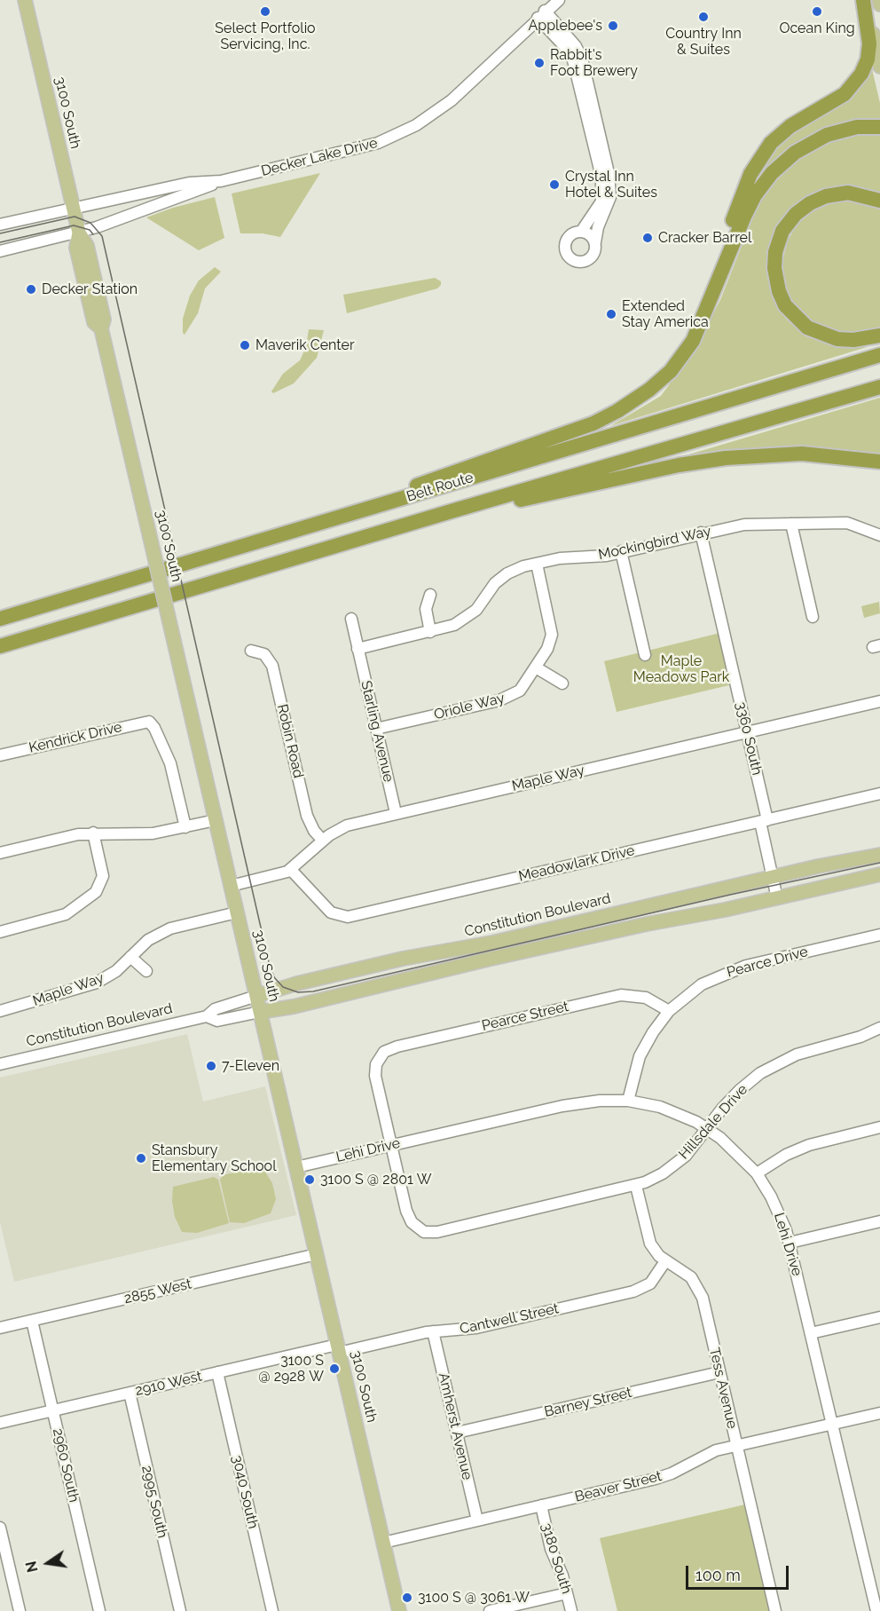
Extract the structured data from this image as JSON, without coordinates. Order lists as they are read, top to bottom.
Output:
{
  "streets": {
    "highway": ["Belt Route"],
    "main road": ["3100 South", "Constitution Boulevard"],
    "street": [
      "Decker Lake Drive",
      "Mockingbird Way",
      "Oriole Way",
      "Starling Avenue",
      "Kendrick Drive",
      "3360 South",
      "Robin Road",
      "Maple Way",
      "Meadowlark Drive",
      "Pearce Drive",
      "Pearce Street",
      "Hillsdale Drive",
      "Lehi Drive",
      "2855 West",
      "Cantwell Street",
      "2910 West",
      "Tess Avenue",
      "Barney Street",
      "Amherst Avenue",
      "2960 South",
      "Beaver Street",
      "3040 South",
      "2995 South",
      "3180 South"
    ]
  },
  "crossings": [
    ["3100 South", "Decker Lake Drive"],
    ["3100 South", "Maple Way"],
    ["3100 South", "Constitution Boulevard"],
    ["3100 South", "Lehi Drive"],
    ["3100 South", "2855 West"],
    ["3100 South", "Cantwell Street"],
    ["3100 South", "2910 West"],
    ["3100 South", "Beaver Street"],
    ["Mockingbird Way", "Oriole Way"],
    ["Mockingbird Way", "Starling Avenue"],
    ["Mockingbird Way", "3360 South"],
    ["Oriole Way", "Starling Avenue"],
    ["Starling Avenue", "Maple Way"],
    ["3360 South", "Maple Way"],
    ["3360 South", "Meadowlark Drive"],
    ["3360 South", "Constitution Boulevard"],
    ["Robin Road", "Maple Way"],
    ["Maple Way", "Meadowlark Drive"],
    ["Pearce Drive", "Pearce Street"],
    ["Pearce Drive", "Lehi Drive"],
    ["Pearce Street", "Hillsdale Drive"],
    ["Pearce Street", "Lehi Drive"],
    ["Hillsdale Drive", "Lehi Drive"],
    ["Hillsdale Drive", "Tess Avenue"],
    ["Lehi Drive", "Beaver Street"],
    ["2855 West", "2960 South"],
    ["Cantwell Street", "2910 West"],
    ["Cantwell Street", "Tess Avenue"],
    ["Cantwell Street", "Amherst Avenue"],
    ["2910 West", "2960 South"],
    ["2910 West", "3040 South"],
    ["2910 West", "2995 South"],
    ["Tess Avenue", "Barney Street"],
    ["Tess Avenue", "Beaver Street"],
    ["Barney Street", "Amherst Avenue"],
    ["Amherst Avenue", "Beaver Street"],
    ["Beaver Street", "3180 South"]
  ],
  "parks": ["Maple Meadows Park"],
  "places": [
    "Select Portfolio Servicing, Inc.",
    "Ocean King",
    "Country Inn & Suites",
    "Applebee's",
    "Rabbit's Foot Brewery",
    "Crystal Inn Hotel & Suites",
    "Cracker Barrel",
    "Decker Station",
    "Extended Stay America",
    "Maverik Center",
    "7-Eleven",
    "Stansbury Elementary School",
    "3100 S @ 2801 W",
    "3100 S @ 2928 W",
    "3100 S @ 3061 W"
  ],
  "scale_bar": "100 m",
  "north": "left"
}
